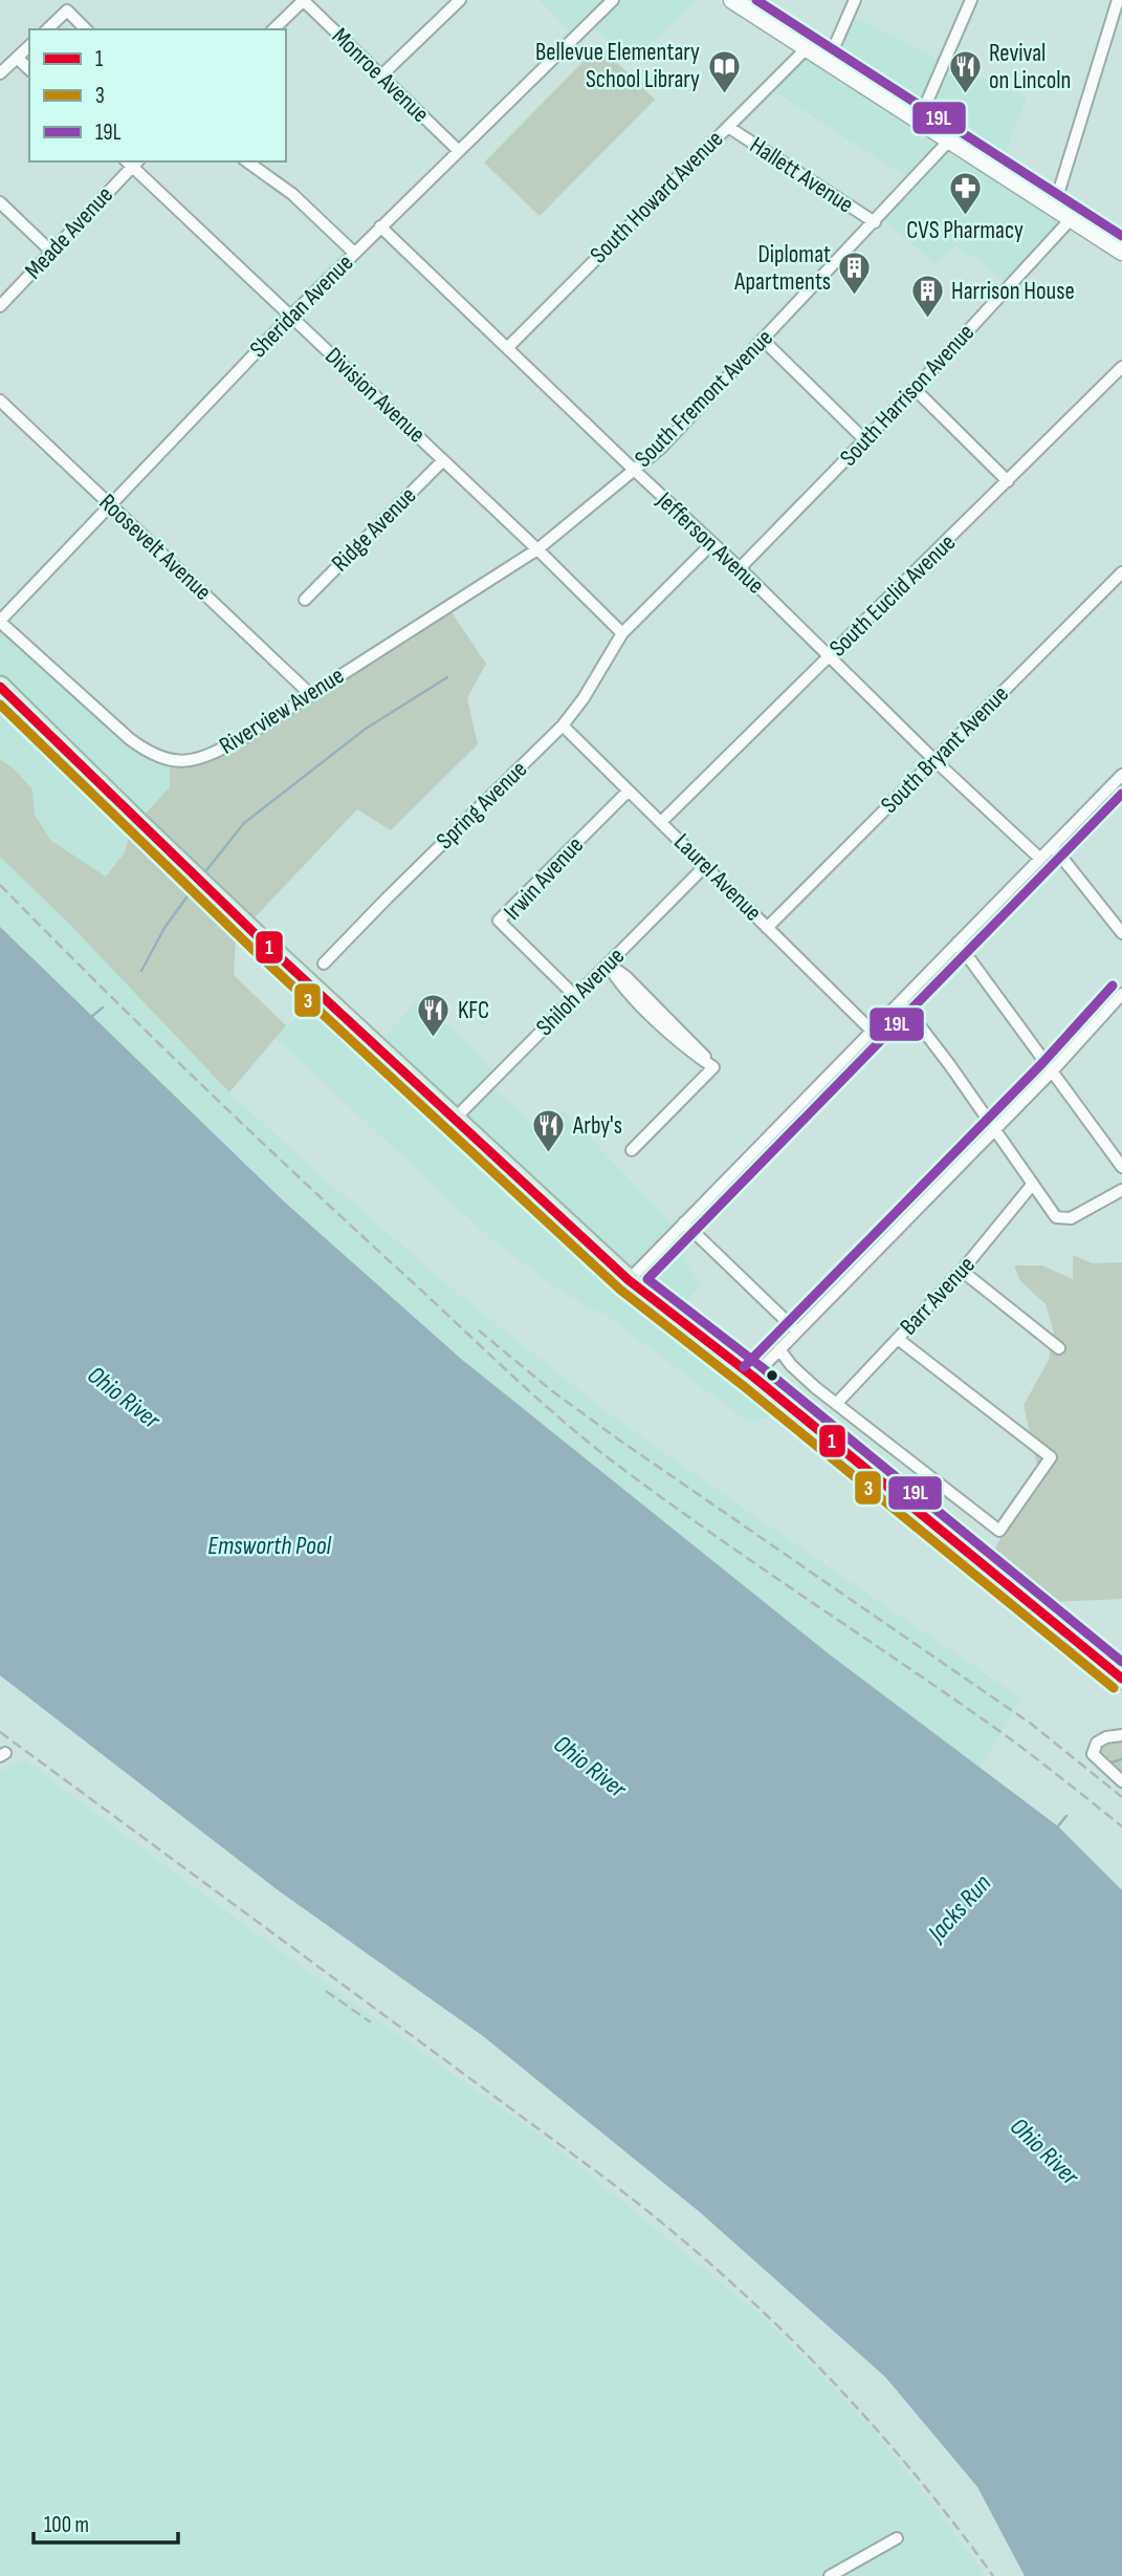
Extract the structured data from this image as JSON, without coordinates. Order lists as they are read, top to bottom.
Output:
{
  "streets": {
    "street": [
      "Monroe Avenue",
      "Hallett Avenue",
      "South Howard Avenue",
      "Meade Avenue",
      "Sheridan Avenue",
      "Division Avenue",
      "South Harrison Avenue",
      "South Fremont Avenue",
      "Ridge Avenue",
      "Jefferson Avenue",
      "Roosevelt Avenue",
      "South Euclid Avenue",
      "Riverview Avenue",
      "South Bryant Avenue",
      "Spring Avenue",
      "Laurel Avenue",
      "Irwin Avenue",
      "Shiloh Avenue",
      "Barr Avenue"
    ]
  },
  "crossings": [
    ["Monroe Avenue", "Sheridan Avenue"],
    ["Hallett Avenue", "South Howard Avenue"],
    ["Hallett Avenue", "South Fremont Avenue"],
    ["South Howard Avenue", "Jefferson Avenue"],
    ["Meade Avenue", "Division Avenue"],
    ["Sheridan Avenue", "Division Avenue"],
    ["Sheridan Avenue", "Jefferson Avenue"],
    ["Sheridan Avenue", "Roosevelt Avenue"],
    ["Sheridan Avenue", "Riverview Avenue"],
    ["Division Avenue", "South Fremont Avenue"],
    ["Division Avenue", "Ridge Avenue"],
    ["Division Avenue", "Spring Avenue"],
    ["South Harrison Avenue", "Jefferson Avenue"],
    ["South Fremont Avenue", "Jefferson Avenue"],
    ["South Fremont Avenue", "Riverview Avenue"],
    ["Jefferson Avenue", "South Euclid Avenue"],
    ["Jefferson Avenue", "South Bryant Avenue"],
    ["Roosevelt Avenue", "Riverview Avenue"],
    ["South Euclid Avenue", "Laurel Avenue"],
    ["South Bryant Avenue", "Laurel Avenue"],
    ["Spring Avenue", "Laurel Avenue"],
    ["Laurel Avenue", "Irwin Avenue"],
    ["Laurel Avenue", "Shiloh Avenue"],
    ["Irwin Avenue", "Shiloh Avenue"]
  ],
  "water": ["Ohio River", "Emsworth Pool", "Jacks Run"],
  "places": {
    "library": ["Bellevue Elementary School Library"],
    "restaurant": ["Revival on Lincoln", "KFC", "Arby's"],
    "pharmacy": ["CVS Pharmacy"],
    "building": ["Diplomat Apartments", "Harrison House"]
  },
  "lines": ["transit line 19L", "transit line 1", "transit line 3"],
  "legend": ["1", "3", "19L"],
  "scale_bar": "100 m"
}
